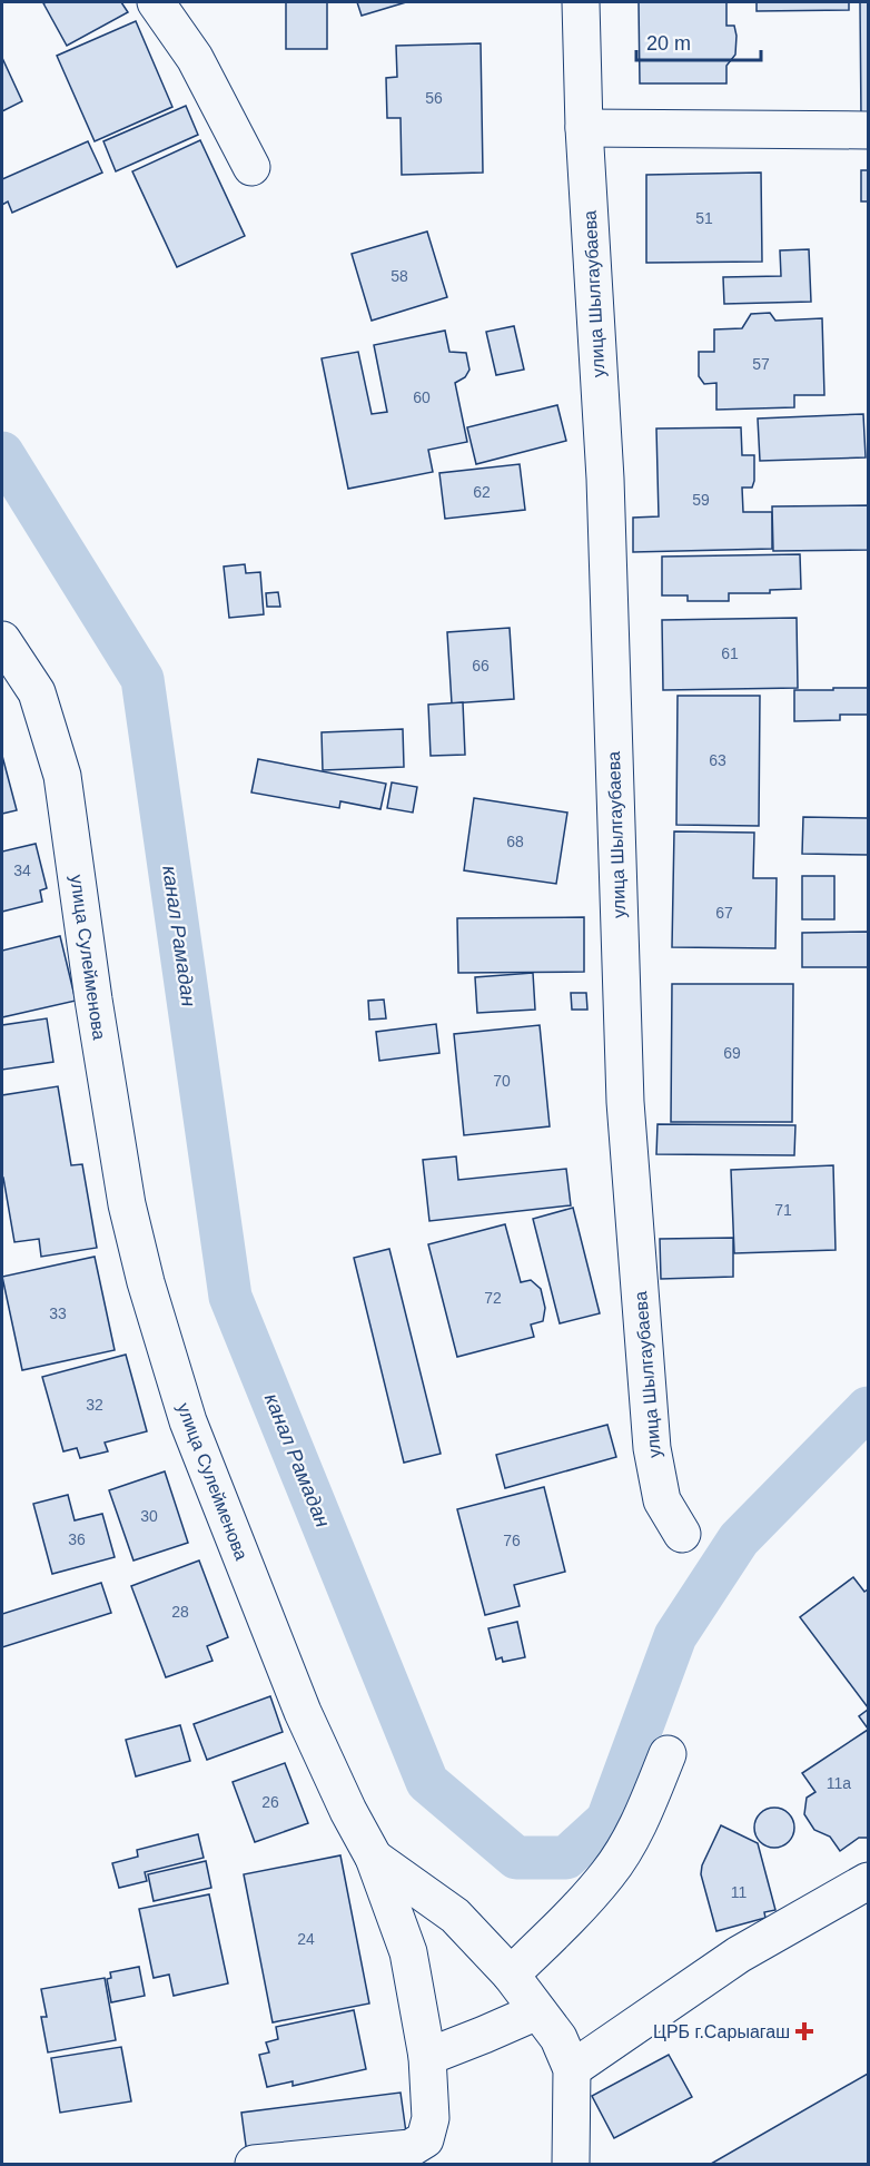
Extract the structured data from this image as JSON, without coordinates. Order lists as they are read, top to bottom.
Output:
{
  "streets": {
    "street": ["улица Шылгаубаева", "улица Сулейменова"]
  },
  "water": ["канал Рамадан"],
  "places": {
    "health": ["ЦРБ г.Сарыагаш"]
  },
  "house_numbers": [
    "56",
    "51",
    "58",
    "57",
    "60",
    "62",
    "59",
    "61",
    "66",
    "63",
    "68",
    "34",
    "67",
    "69",
    "70",
    "71",
    "72",
    "33",
    "32",
    "30",
    "36",
    "76",
    "28",
    "11а",
    "26",
    "11",
    "24"
  ],
  "scale_bar": "20 m"
}
